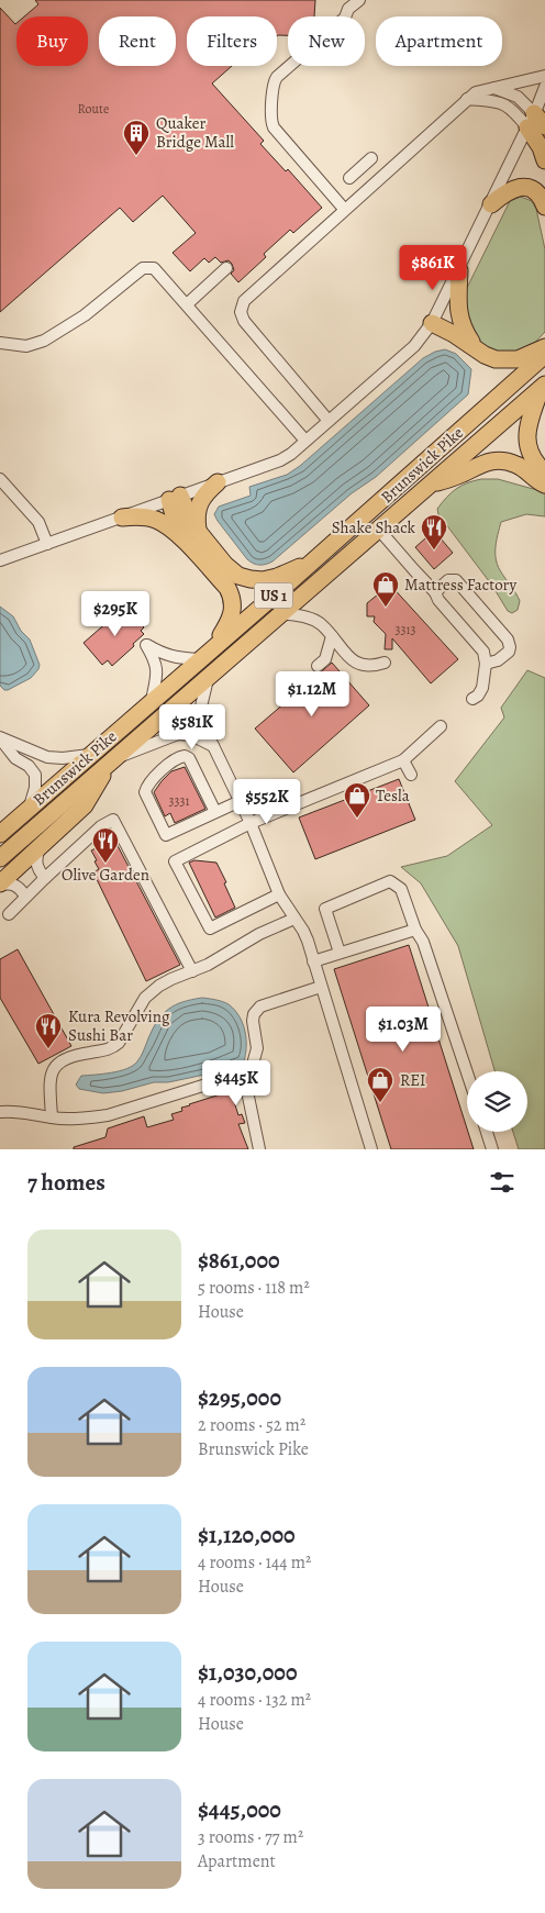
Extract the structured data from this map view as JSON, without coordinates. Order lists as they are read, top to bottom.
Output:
{
  "streets": {
    "highway": ["Brunswick Pike", "US 1"]
  },
  "places": {
    "building": ["Quaker Bridge Mall"],
    "restaurant": ["Shake Shack", "Olive Garden", "Kura Revolving Sushi Bar"],
    "shop": ["Mattress Factory", "Tesla", "REI"]
  },
  "house_numbers": ["Route", "3313", "3331"],
  "page": {
    "chip": [
      "Buy",
      "Rent",
      "Filters",
      "New",
      "Apartment"
    ],
    "price": [
      "$861K",
      "$295K",
      "$1.12M",
      "$581K",
      "$552K",
      "$1.03M",
      "$445K"
    ],
    "heading": "7 homes",
    "list": [
      {
        "name": "$861,000",
        "note": "5 rooms · 118 m² · House"
      },
      {
        "name": "$295,000",
        "note": "2 rooms · 52 m² · Brunswick Pike"
      },
      {
        "name": "$1,120,000",
        "note": "4 rooms · 144 m² · House"
      },
      {
        "name": "$1,030,000",
        "note": "4 rooms · 132 m² · House"
      },
      {
        "name": "$445,000",
        "note": "3 rooms · 77 m² · Apartment"
      }
    ]
  }
}
